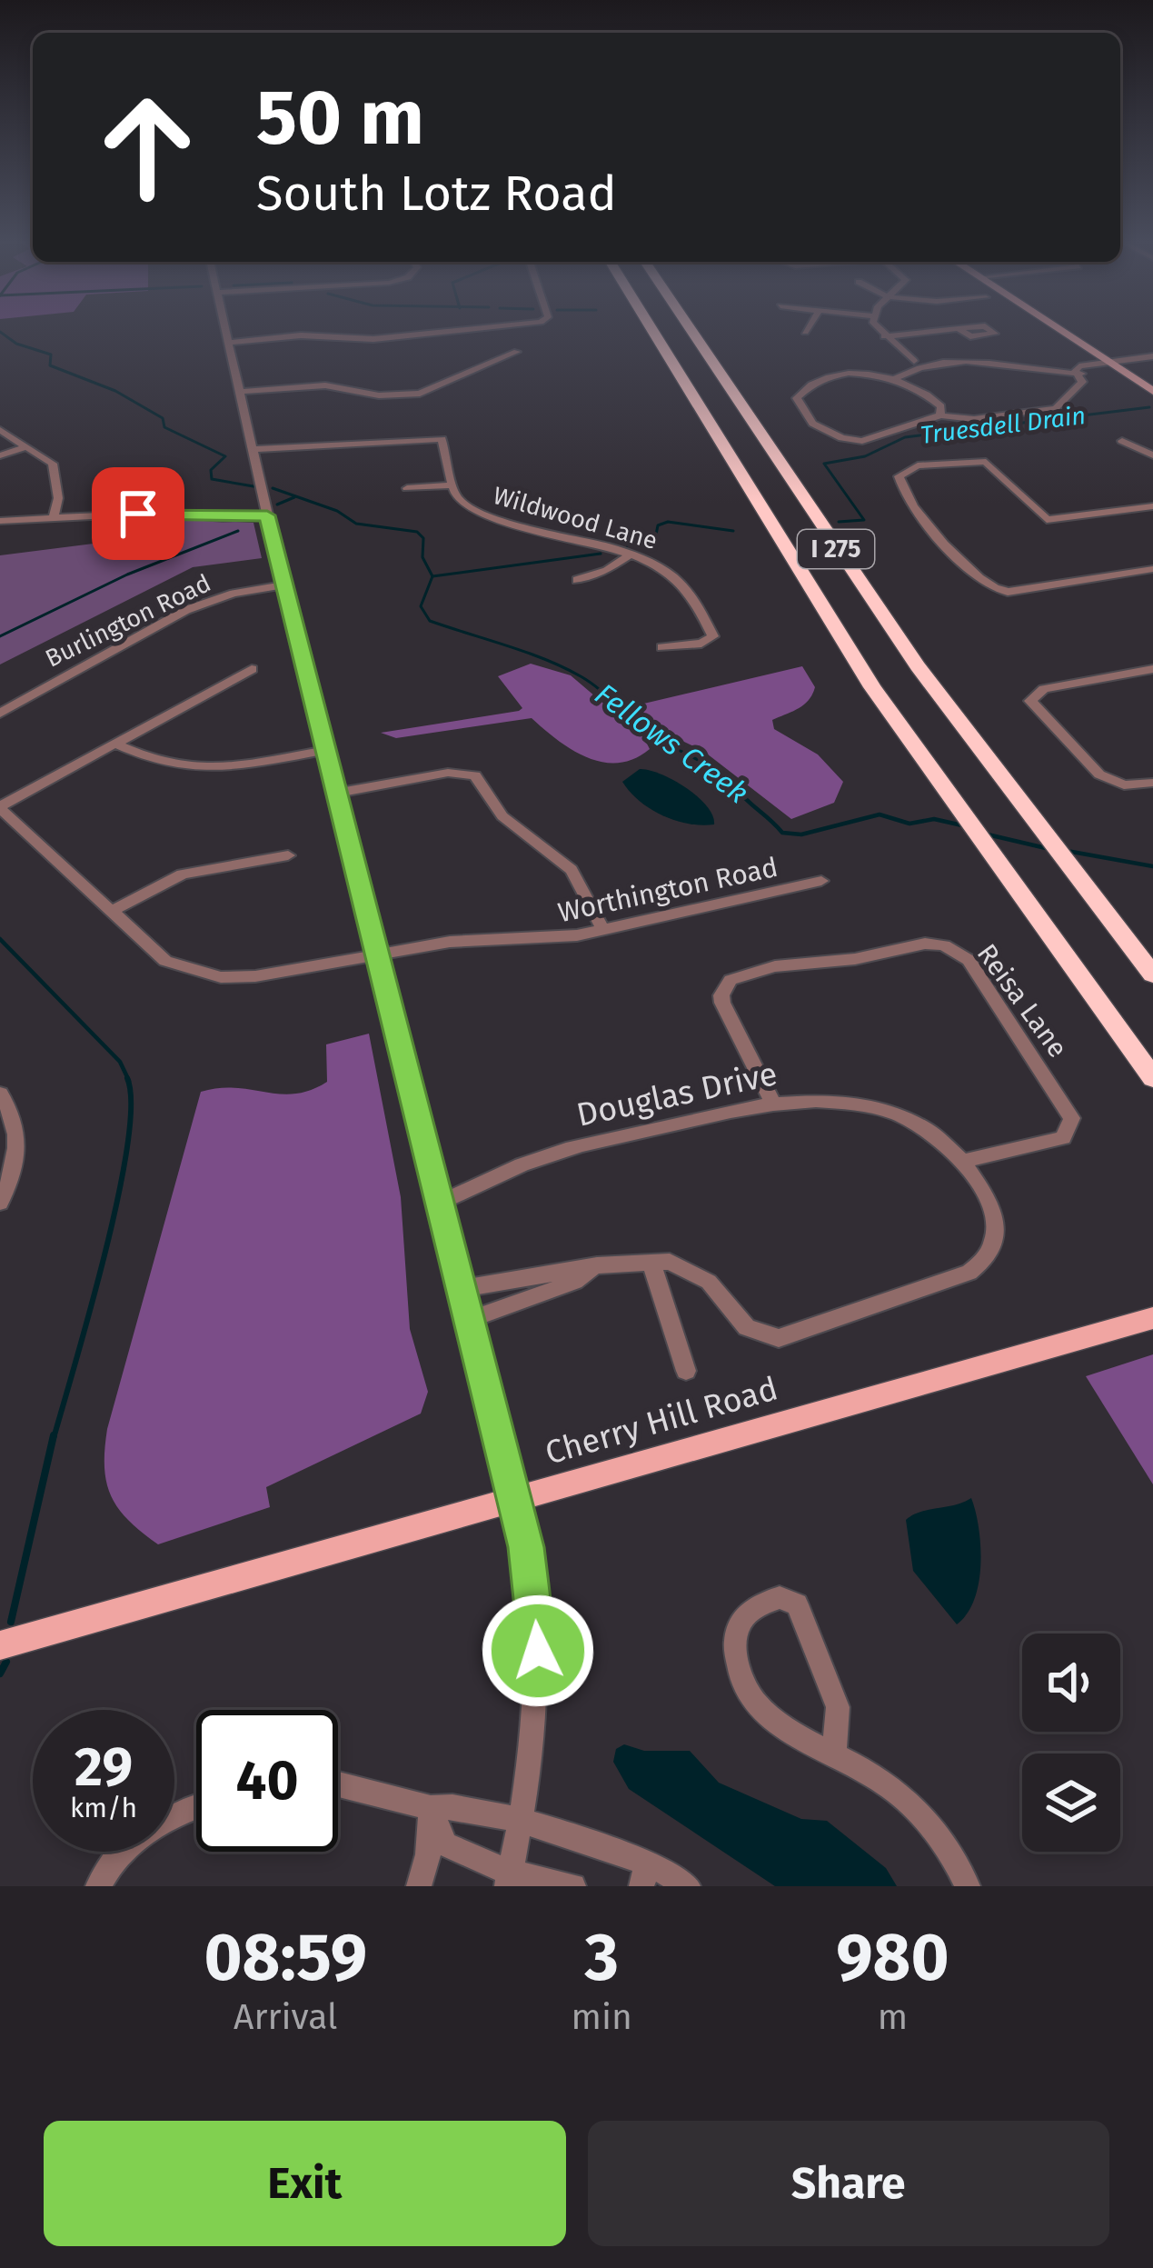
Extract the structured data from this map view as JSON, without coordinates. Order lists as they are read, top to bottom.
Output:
{
  "streets": {
    "highway": ["I 275"],
    "main road": ["Cherry Hill Road"],
    "street": [
      "Wildwood Lane",
      "Burlington Road",
      "Worthington Road",
      "Reisa Lane",
      "Douglas Drive"
    ]
  },
  "crossings": [
    ["Reisa Lane", "Douglas Drive"]
  ],
  "water": ["Truesdell Drain", "Fellows Creek"],
  "page": {
    "turn": ["50 m", "South Lotz Road"],
    "speed": "29 km/h",
    "limit": "40",
    "eta": [
      "08:59",
      "Arrival",
      "3",
      "min",
      "980",
      "m"
    ],
    "buttons": ["Exit", "Share"]
  }
}
